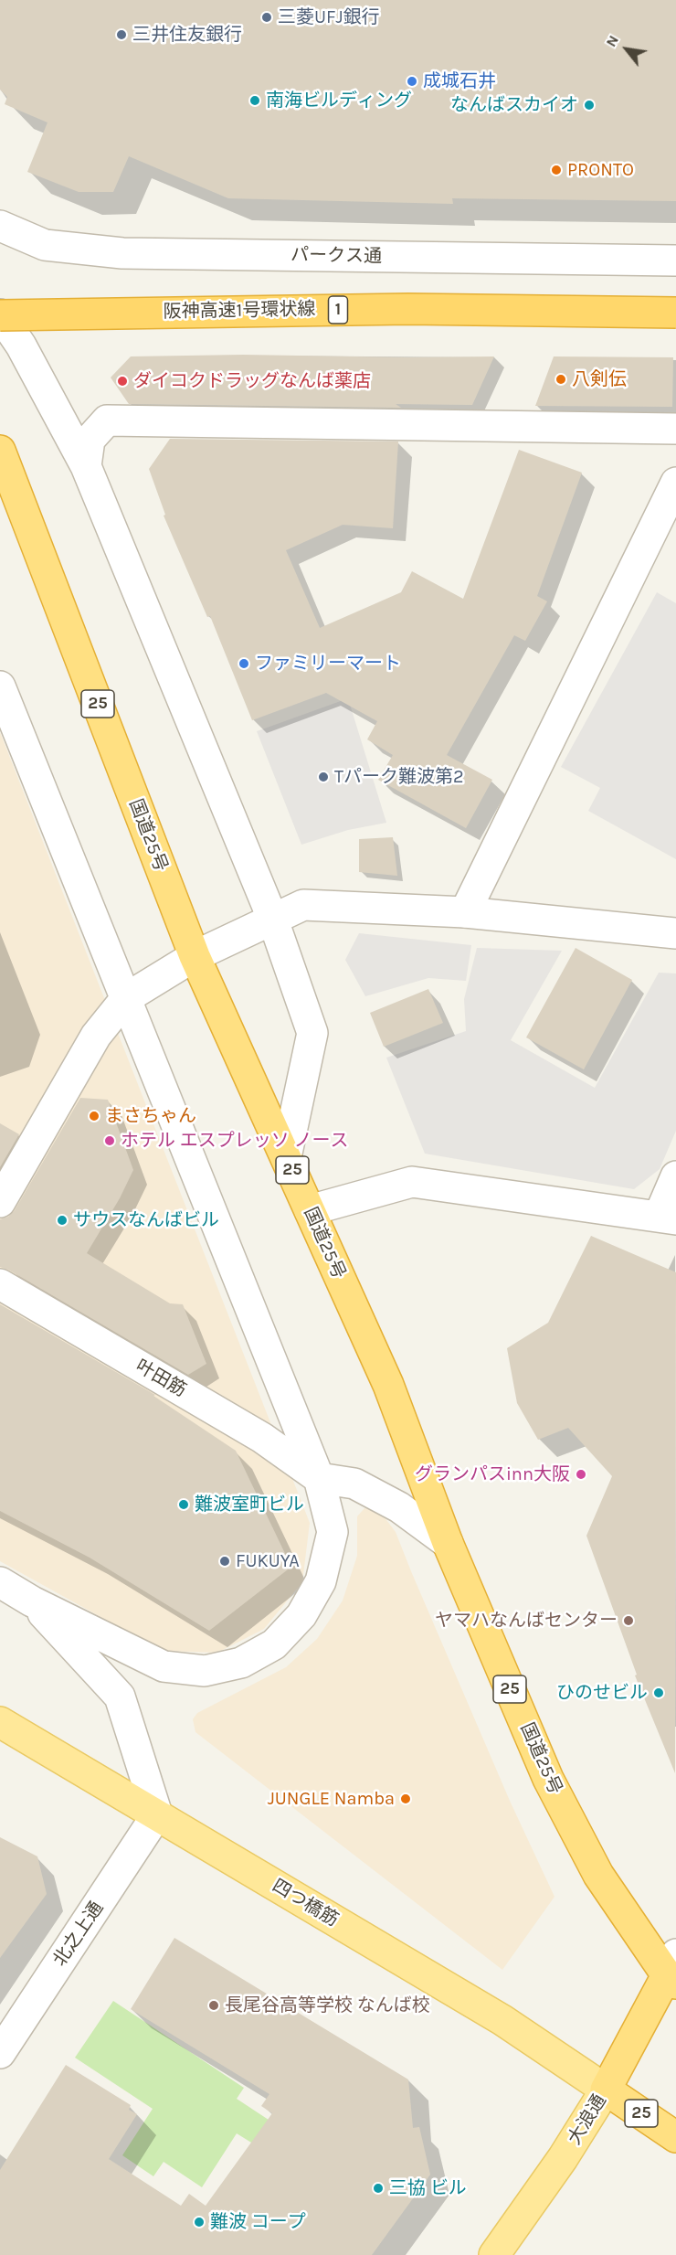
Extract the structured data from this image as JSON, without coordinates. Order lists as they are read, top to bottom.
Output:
{
  "streets": {
    "highway": [
      "1",
      "阪神高速1号環状線",
      "25",
      "国道25号",
      "大浪通"
    ],
    "main road": ["四つ橋筋"],
    "street": ["パークス通", "叶田筋", "北之上通"]
  },
  "crossings": [
    ["25", "四つ橋筋"],
    ["25", "大浪通"],
    ["国道25号", "大浪通"],
    ["四つ橋筋", "北之上通"],
    ["四つ橋筋", "大浪通"]
  ],
  "places": [
    "三菱UFJ銀行",
    "三井住友銀行",
    "成城石井",
    "南海ビルディング",
    "なんばスカイオ",
    "PRONTO",
    "八剣伝",
    "ダイコクドラッグなんば薬店",
    "ファミリーマート",
    "Tパーク難波第2",
    "まさちゃん",
    "ホテル エスプレッソ ノース",
    "サウスなんばビル",
    "グランパスinn大阪",
    "難波室町ビル",
    "FUKUYA",
    "ヤマハなんばセンター",
    "ひのせビル",
    "JUNGLE Namba",
    "長尾谷高等学校 なんば校",
    "三協 ビル",
    "難波 コープ"
  ],
  "north": "top left"
}
